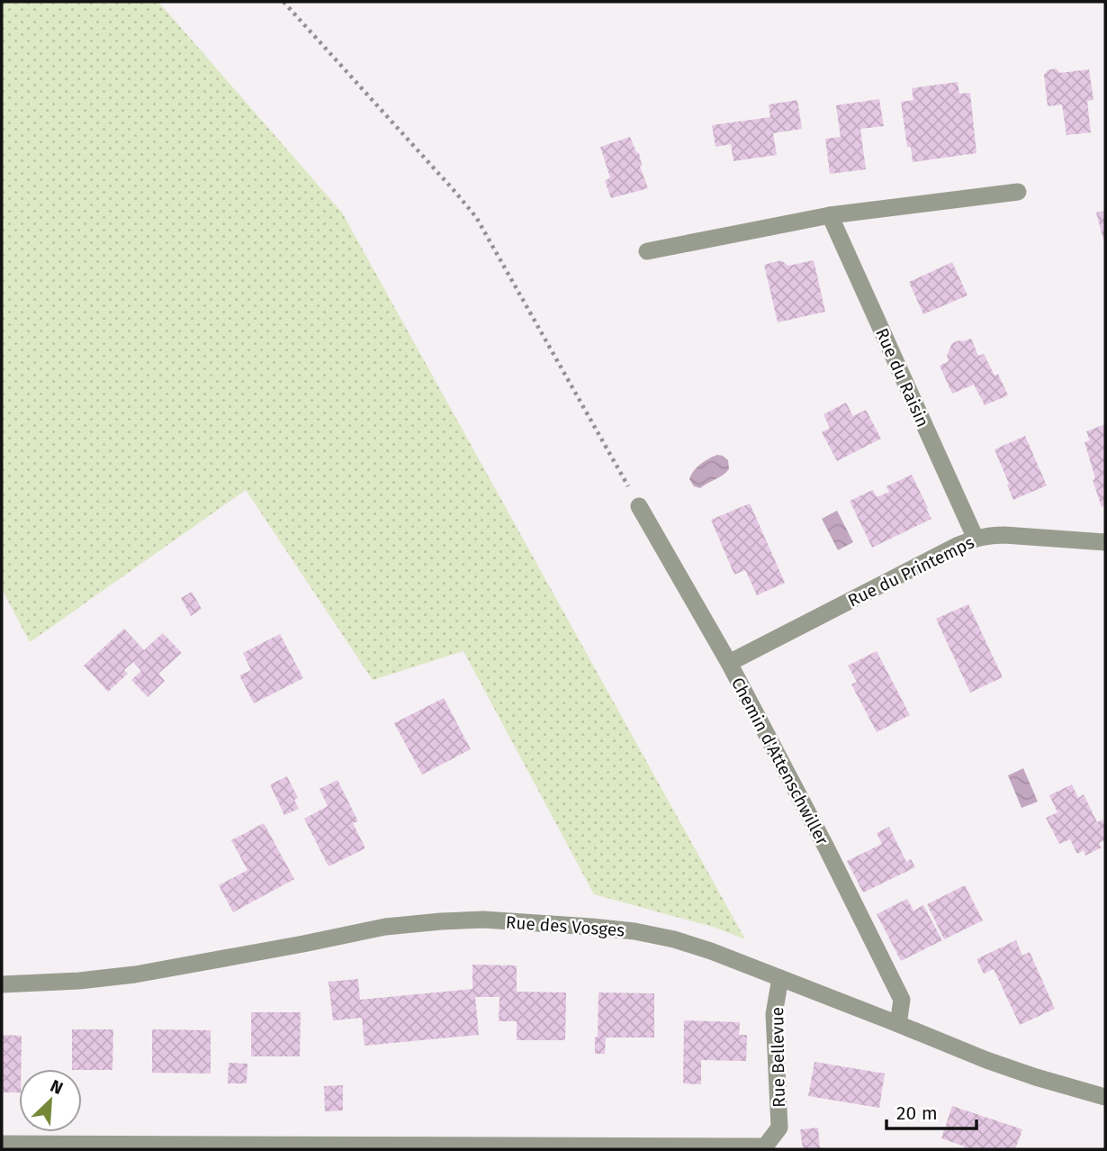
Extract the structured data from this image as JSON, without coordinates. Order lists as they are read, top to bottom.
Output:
{
  "streets": {
    "street": [
      "Rue du Raisin",
      "Rue du Printemps",
      "Chemin d'Attenschwiller",
      "Rue des Vosges",
      "Rue Bellevue"
    ]
  },
  "crossings": [
    ["Rue du Raisin", "Rue du Printemps"],
    ["Rue du Printemps", "Chemin d'Attenschwiller"],
    ["Chemin d'Attenschwiller", "Rue des Vosges"],
    ["Rue des Vosges", "Rue Bellevue"]
  ],
  "scale_bar": "20 m",
  "north": "top right"
}
